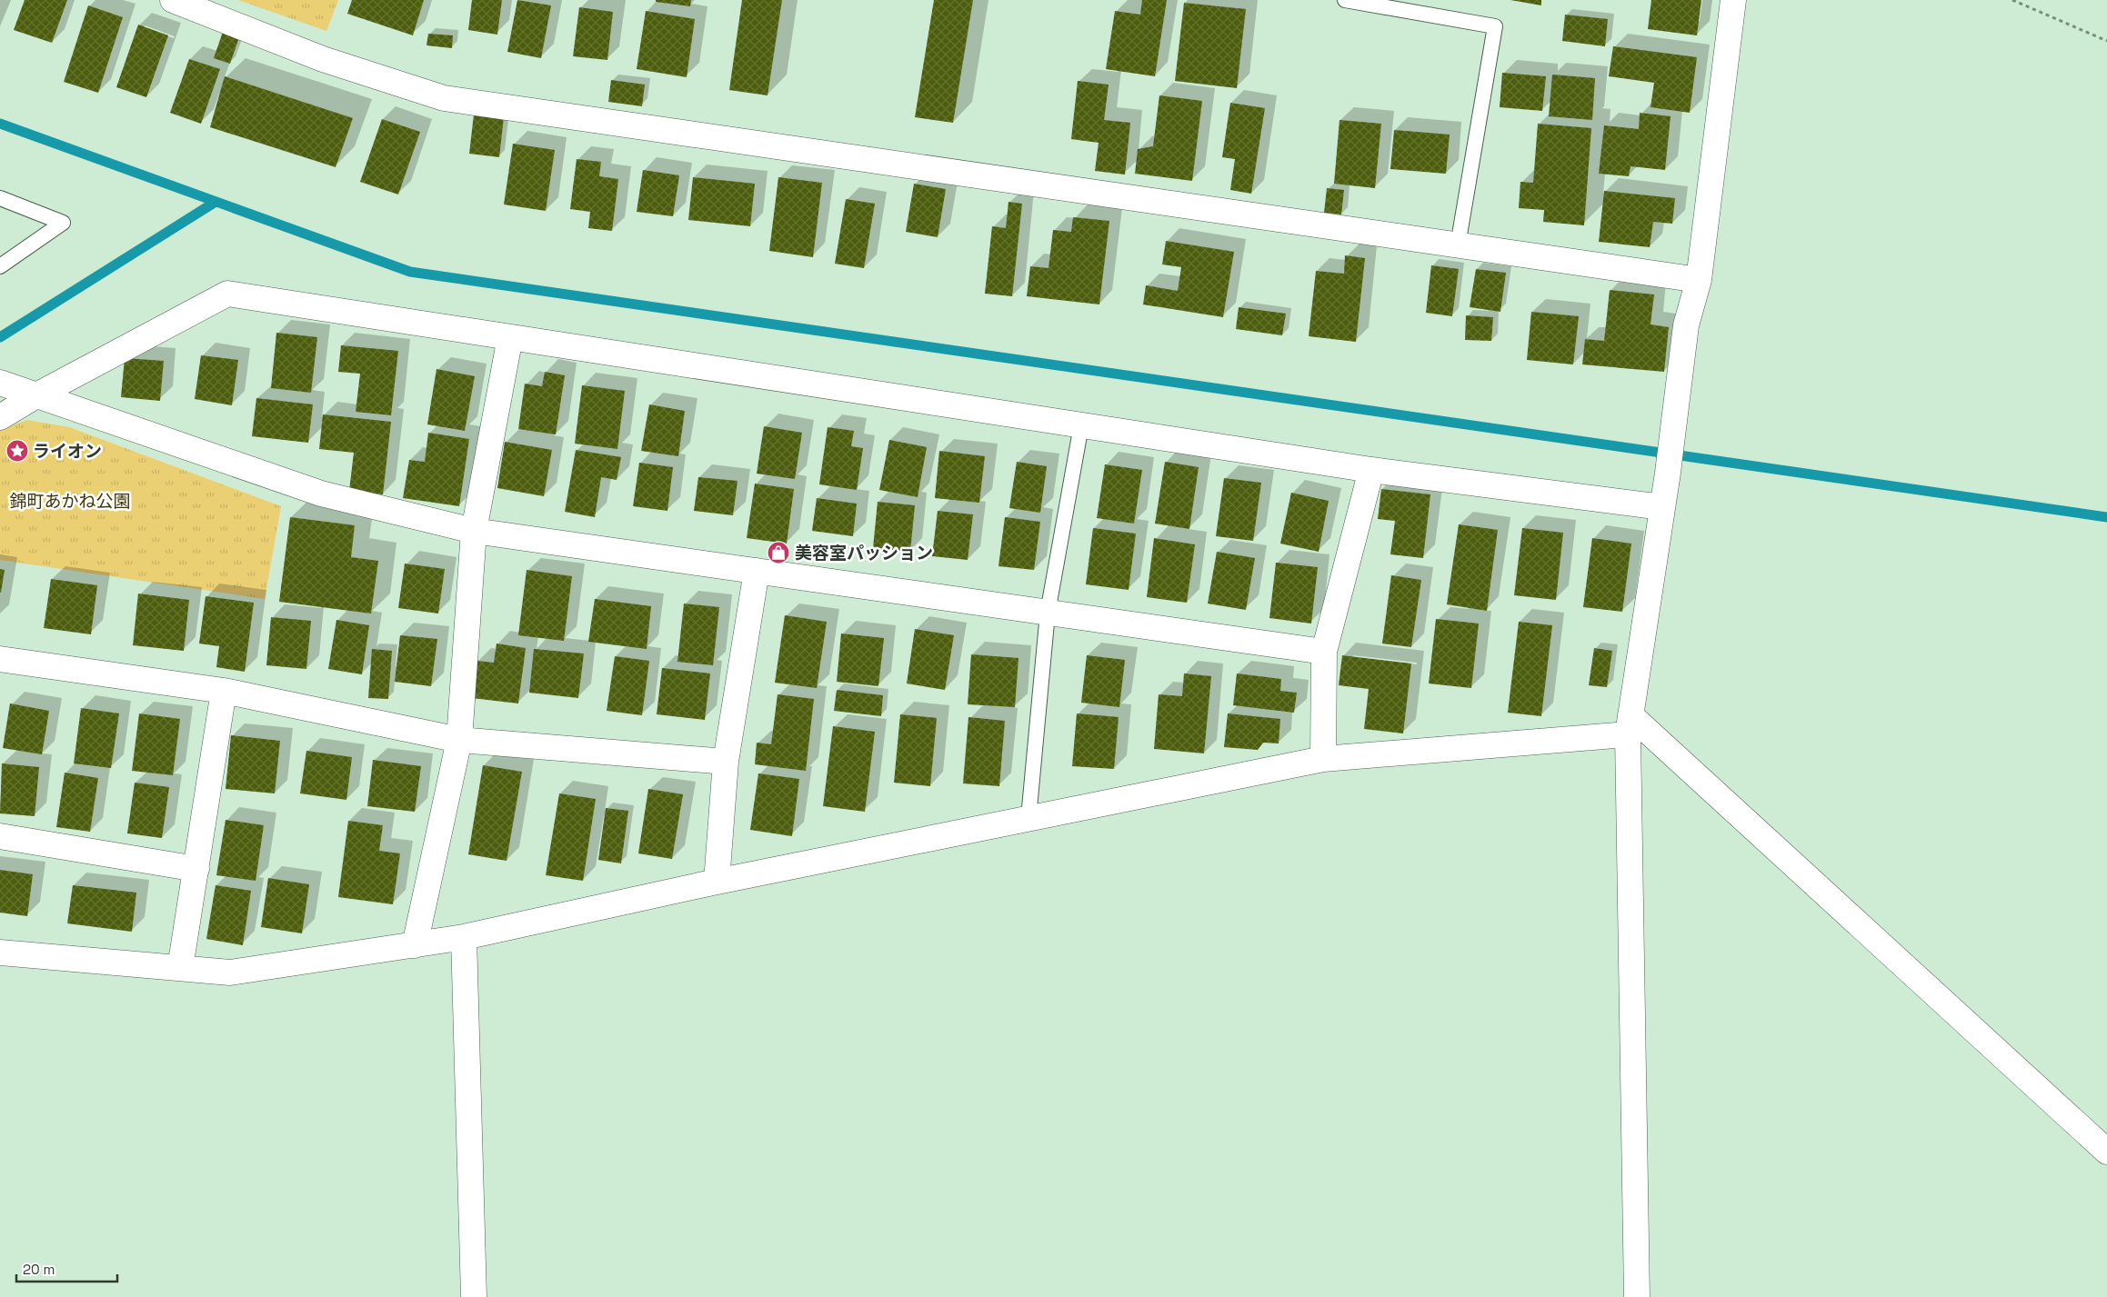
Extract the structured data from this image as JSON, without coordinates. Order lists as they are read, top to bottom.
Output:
{
  "parks": ["錦町あかね公園"],
  "places": {
    "place": ["ライオン"],
    "shop": ["美容室パッション"]
  },
  "scale_bar": "20 m"
}
